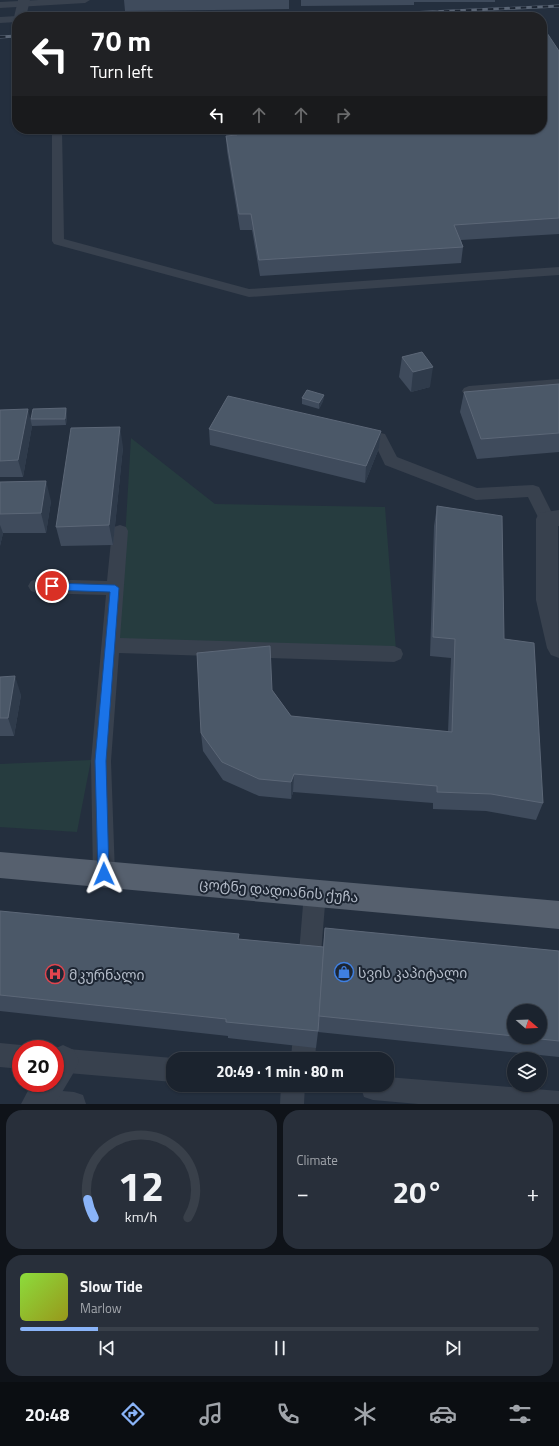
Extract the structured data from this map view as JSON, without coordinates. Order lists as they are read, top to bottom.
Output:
{
  "streets": {
    "main road": ["ცოტნე დადიანის ქუჩა"]
  },
  "places": {
    "shop": ["სვის კაპიტალი"],
    "hospital": ["მკურნალი"]
  },
  "north": "right",
  "page": {
    "turn": ["70 m", "Turn left"],
    "limit": "20",
    "trip": "20:49 · 1 min · 80 m",
    "tile": "Climate",
    "heat": ["−", "20°", "+"],
    "song": ["Slow Tide", "Marlow"],
    "tabs": "20:48",
    "gauge": ["12", "km/h"]
  }
}
